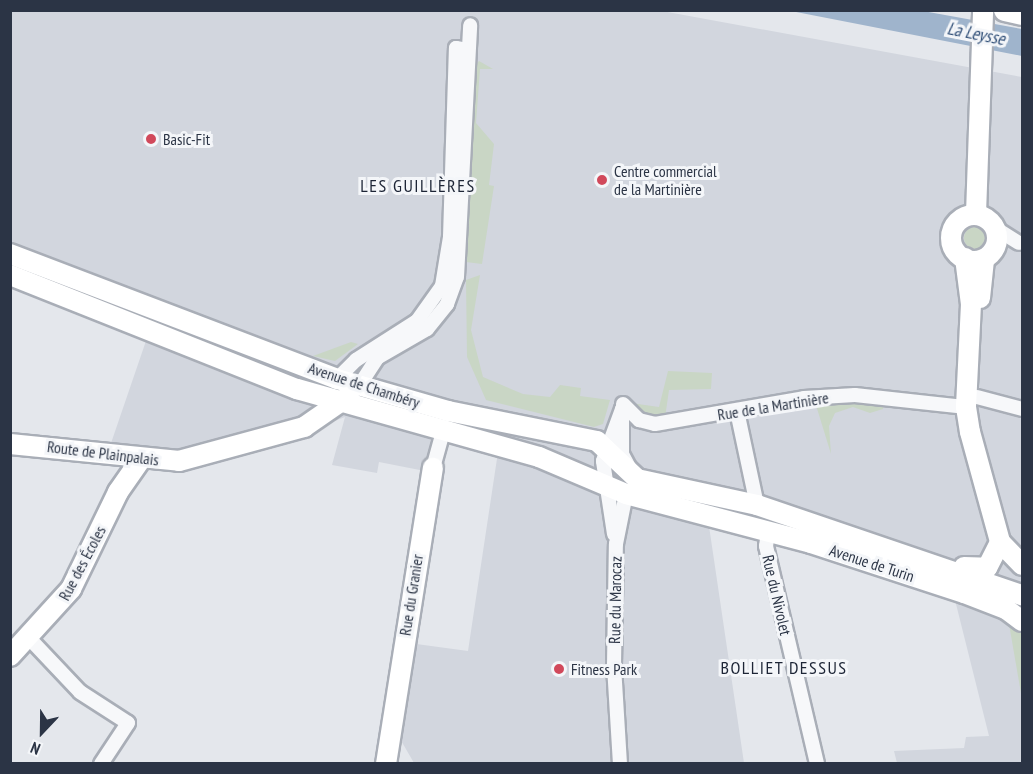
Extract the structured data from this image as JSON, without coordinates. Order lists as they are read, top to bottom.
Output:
{
  "streets": {
    "main road": [
      "Avenue de Chambéry",
      "Route de Plainpalais",
      "Rue des Écoles",
      "Avenue de Turin",
      "Rue du Granier"
    ],
    "street": ["Rue de la Martinière", "Rue du Nivolet", "Rue du Marocaz"]
  },
  "crossings": [
    ["Avenue de Chambéry", "Route de Plainpalais"],
    ["Avenue de Chambéry", "Avenue de Turin"],
    ["Avenue de Chambéry", "Rue du Granier"],
    ["Avenue de Chambéry", "Rue du Marocaz"],
    ["Route de Plainpalais", "Rue des Écoles"],
    ["Avenue de Turin", "Rue du Nivolet"]
  ],
  "districts": ["LES GUILLÈRES", "BOLLIET DESSUS"],
  "water": ["La Leysse"],
  "places": ["Basic-Fit", "Centre commercial de la Martinière", "Fitness Park"],
  "north": "bottom"
}
